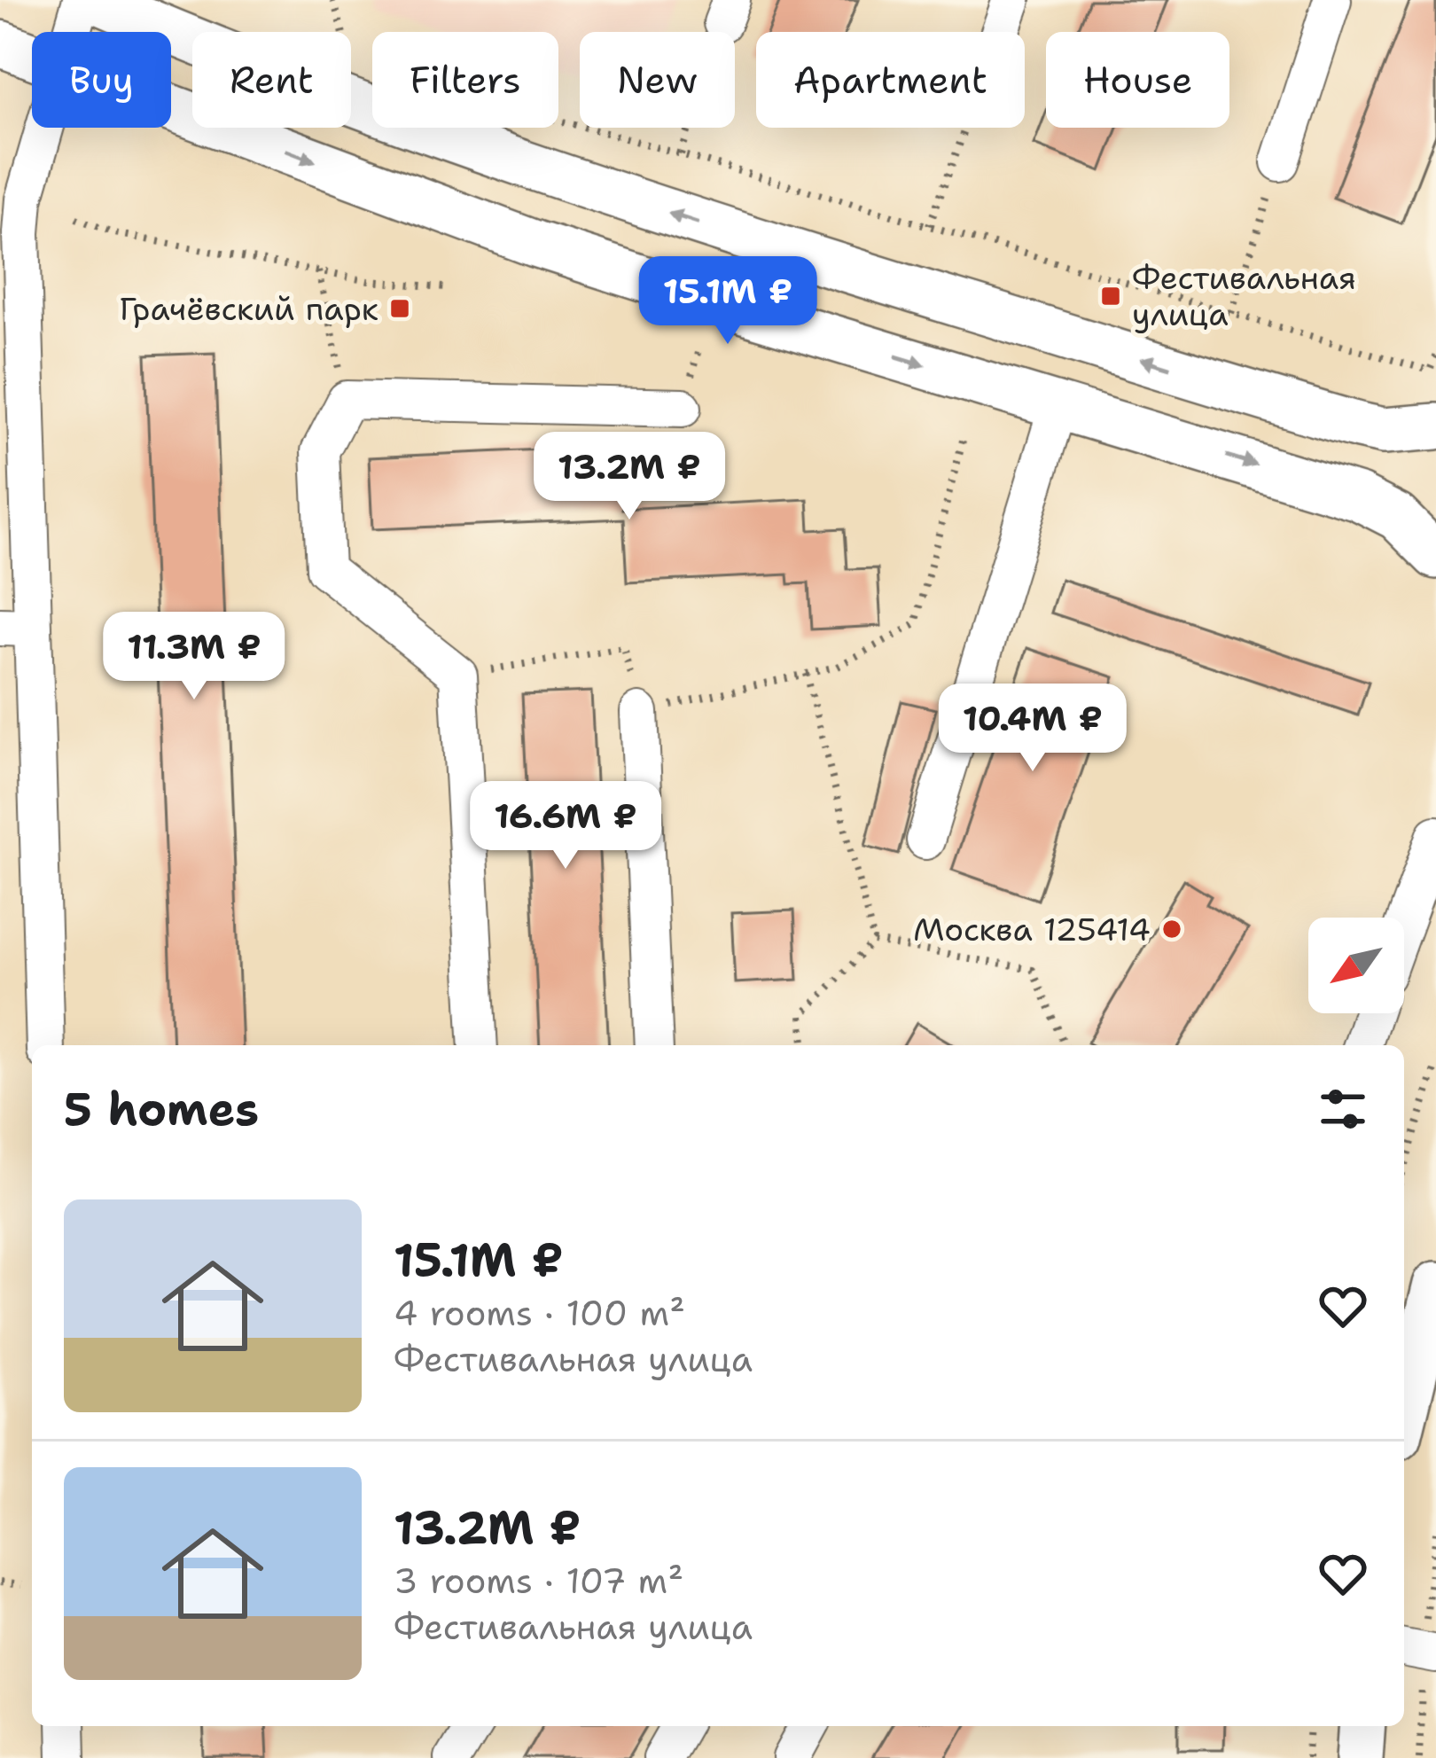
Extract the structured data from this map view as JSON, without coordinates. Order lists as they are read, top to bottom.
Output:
{
  "places": {
    "transit": ["Фестивальная улица", "Грачёвский парк"],
    "other": ["Москва 125414"]
  },
  "north": "bottom left",
  "page": {
    "chip": [
      "Buy",
      "Rent",
      "Filters",
      "New",
      "Apartment",
      "House"
    ],
    "price": [
      "15.1M ₽",
      "13.2M ₽",
      "11.3M ₽",
      "10.4M ₽",
      "16.6M ₽"
    ],
    "heading": "5 homes",
    "list": [
      {
        "name": "15.1M ₽",
        "note": "4 rooms · 100 m² · Фестивальная улица"
      },
      {
        "name": "13.2M ₽",
        "note": "3 rooms · 107 m² · Фестивальная улица"
      }
    ]
  }
}
